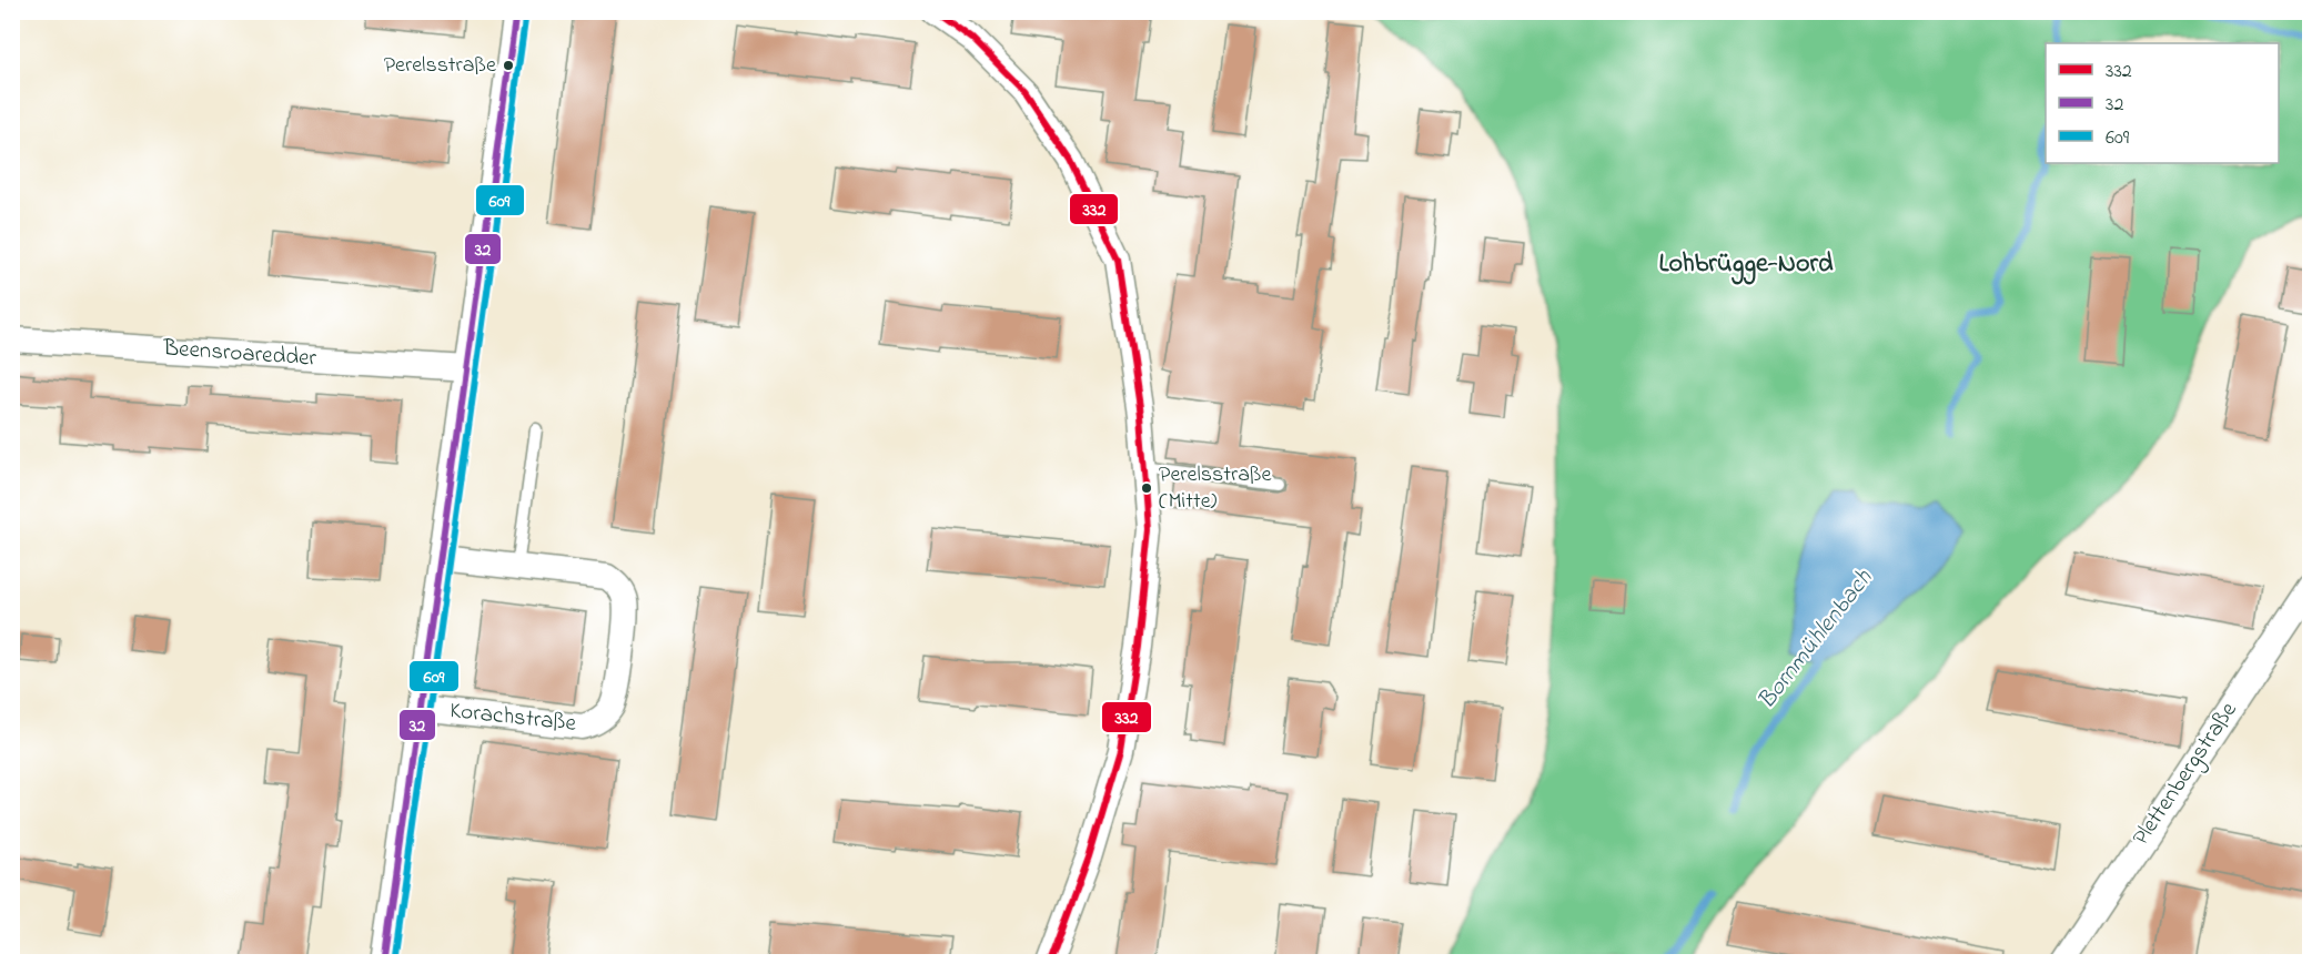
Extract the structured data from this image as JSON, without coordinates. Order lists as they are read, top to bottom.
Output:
{
  "streets": {
    "street": ["Beensroaredder", "Korachstraße", "Plettenbergstraße"]
  },
  "crossings": [
    ["Beensroaredder", "Korachstraße"]
  ],
  "districts": ["Lohbrügge-Nord"],
  "water": ["Bornmühlenbach"],
  "places": ["Perelsstraße", "Perelsstraße (Mitte)"],
  "lines": ["transit line 332", "transit line 32", "transit line 609"],
  "legend": ["332", "32", "609"]
}
